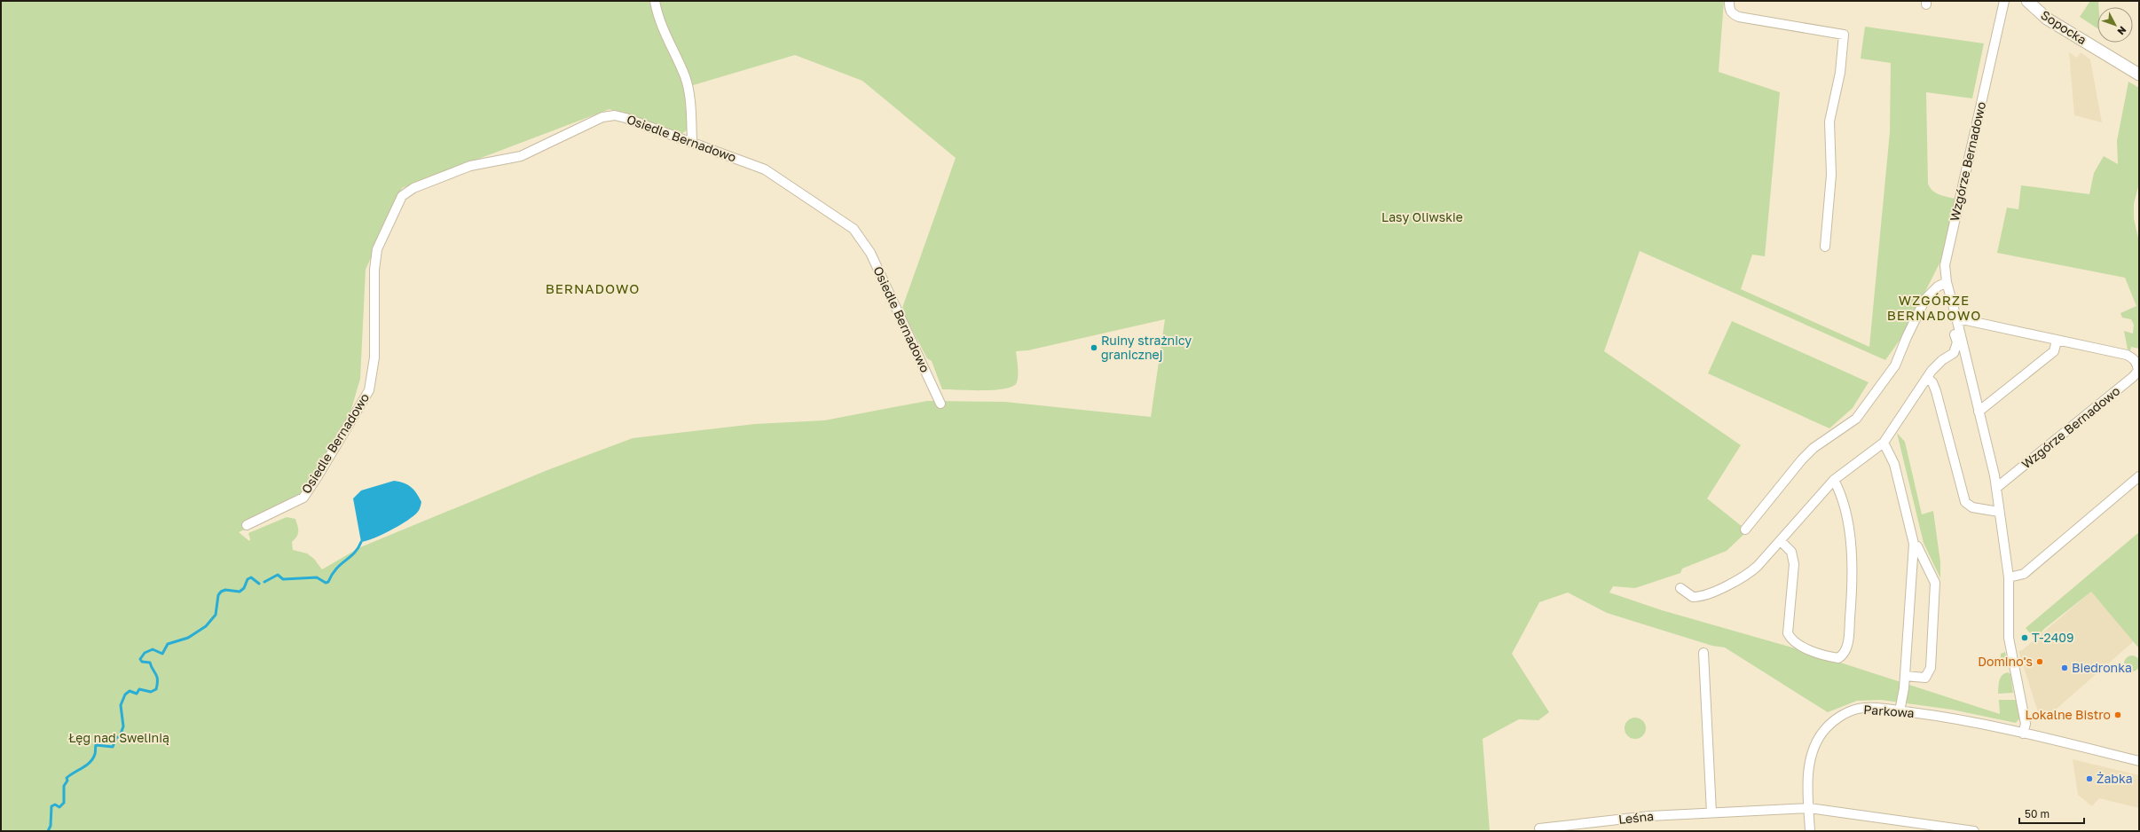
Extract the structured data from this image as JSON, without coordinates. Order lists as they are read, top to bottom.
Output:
{
  "streets": {
    "main road": ["Sopocka"],
    "street": [
      "Osiedle Bernadowo",
      "Wzgórze Bernadowo",
      "Parkowa",
      "Leśna"
    ]
  },
  "crossings": [
    ["Wzgórze Bernadowo", "Parkowa"],
    ["Parkowa", "Leśna"]
  ],
  "districts": ["BERNADOWO", "WZGÓRZE BERNADOWO"],
  "parks": ["Lasy Oliwskie", "Łęg nad Swelinią"],
  "places": [
    "Ruiny strażnicy granicznej",
    "T-2409",
    "Domino's",
    "Biedronka",
    "Lokalne Bistro",
    "Żabka"
  ],
  "scale_bar": "50 m",
  "north": "bottom right"
}
